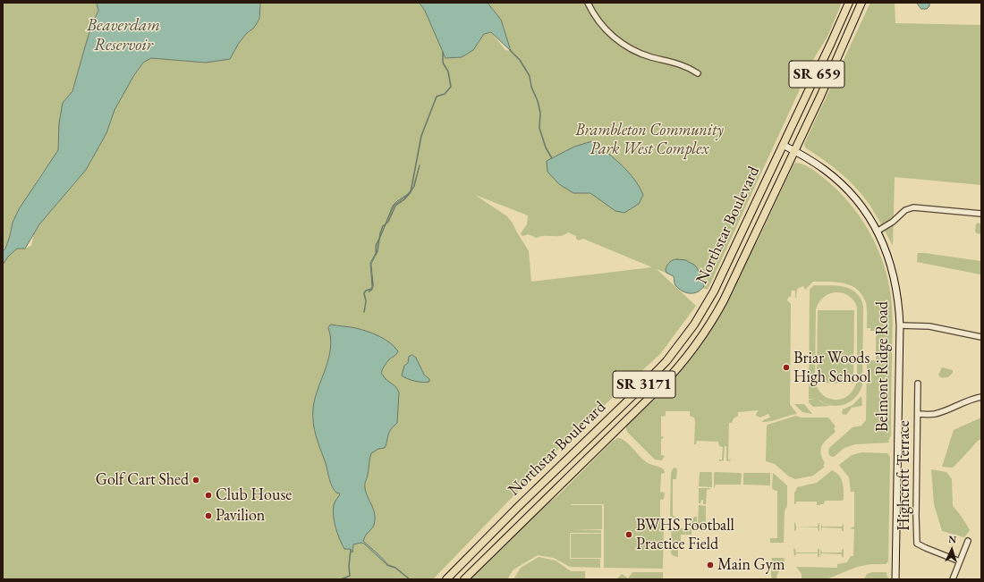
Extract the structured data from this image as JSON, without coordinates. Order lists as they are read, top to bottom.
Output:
{
  "streets": {
    "main road": [
      "SR 659",
      "Northstar Boulevard",
      "Belmont Ridge Road",
      "SR 3171"
    ],
    "street": ["Highcroft Terrace"]
  },
  "crossings": [
    ["SR 659", "Northstar Boulevard"],
    ["SR 659", "Belmont Ridge Road"],
    ["Northstar Boulevard", "Belmont Ridge Road"]
  ],
  "water": ["Beaverdam Reservoir"],
  "parks": ["Brambleton Community Park West Complex"],
  "places": [
    "Briar Woods High School",
    "Golf Cart Shed",
    "Club House",
    "Pavilion",
    "BWHS Football Practice Field",
    "Main Gym"
  ],
  "north": "top"
}
